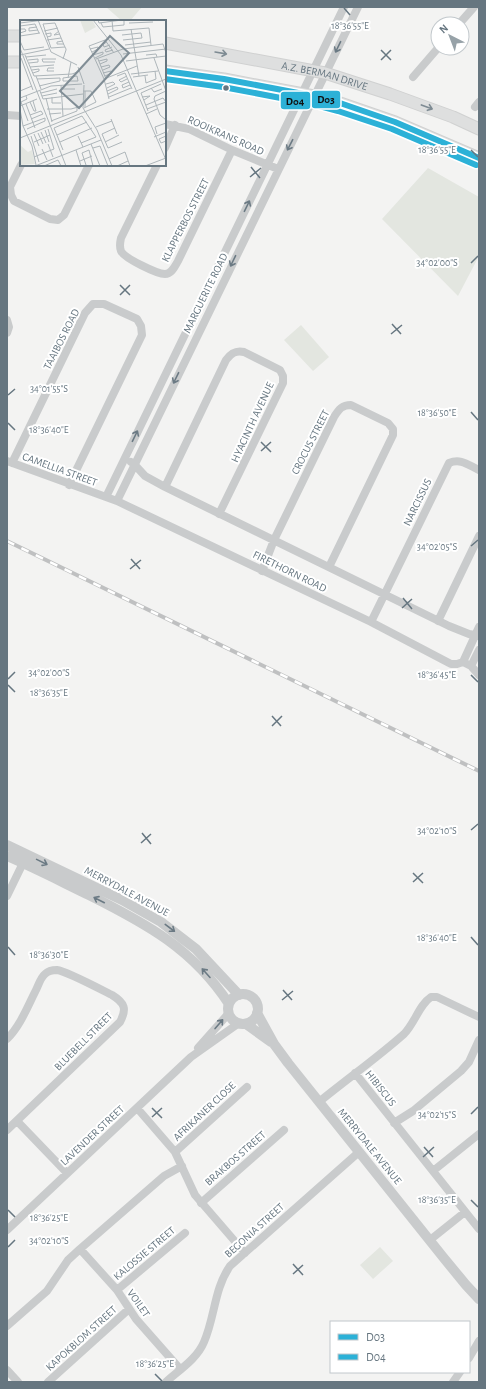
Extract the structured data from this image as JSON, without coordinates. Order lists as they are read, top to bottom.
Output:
{
  "streets": {
    "main road": ["A.Z. BERMAN DRIVE"],
    "street": [
      "ROOIKRANS ROAD",
      "KLAPPERBOS STREET",
      "MARGUERITE ROAD",
      "TAAIBOS ROAD",
      "HYACINTH AVENUE",
      "CROCUS STREET",
      "CAMELLIA STREET",
      "NARCISSUS",
      "FIRETHORN ROAD",
      "MERRYDALE AVENUE",
      "BLUEBELL STREET",
      "HIBISCUS",
      "AFRIKANER CLOSE",
      "LAVENDER STREET",
      "BRAKBOS STREET",
      "BEGONIA STREET",
      "KALOSSIE STREET",
      "VOILET",
      "KAPOKBLOM STREET"
    ]
  },
  "crossings": [
    ["A.Z. BERMAN DRIVE", "MARGUERITE ROAD"],
    ["ROOIKRANS ROAD", "KLAPPERBOS STREET"],
    ["ROOIKRANS ROAD", "MARGUERITE ROAD"],
    ["MARGUERITE ROAD", "CAMELLIA STREET"],
    ["MARGUERITE ROAD", "FIRETHORN ROAD"],
    ["TAAIBOS ROAD", "CAMELLIA STREET"],
    ["HYACINTH AVENUE", "FIRETHORN ROAD"],
    ["CROCUS STREET", "FIRETHORN ROAD"],
    ["CAMELLIA STREET", "FIRETHORN ROAD"],
    ["NARCISSUS", "FIRETHORN ROAD"],
    ["MERRYDALE AVENUE", "HIBISCUS"],
    ["MERRYDALE AVENUE", "LAVENDER STREET"],
    ["MERRYDALE AVENUE", "BEGONIA STREET"],
    ["BEGONIA STREET", "VOILET"],
    ["KALOSSIE STREET", "VOILET"],
    ["VOILET", "KAPOKBLOM STREET"]
  ],
  "lines": ["transit line D03", "transit line D04"],
  "legend": ["D03", "D04"],
  "north": "top left",
  "coordinates": [
    "18°36'55\"E",
    "34°02'00\"S",
    "34°01'55\"S",
    "18°36'50\"E",
    "18°36'40\"E",
    "34°02'05\"S",
    "18°36'45\"E",
    "18°36'35\"E",
    "34°02'10\"S",
    "18°36'30\"E",
    "34°02'15\"S",
    "18°36'25\"E"
  ]
}
